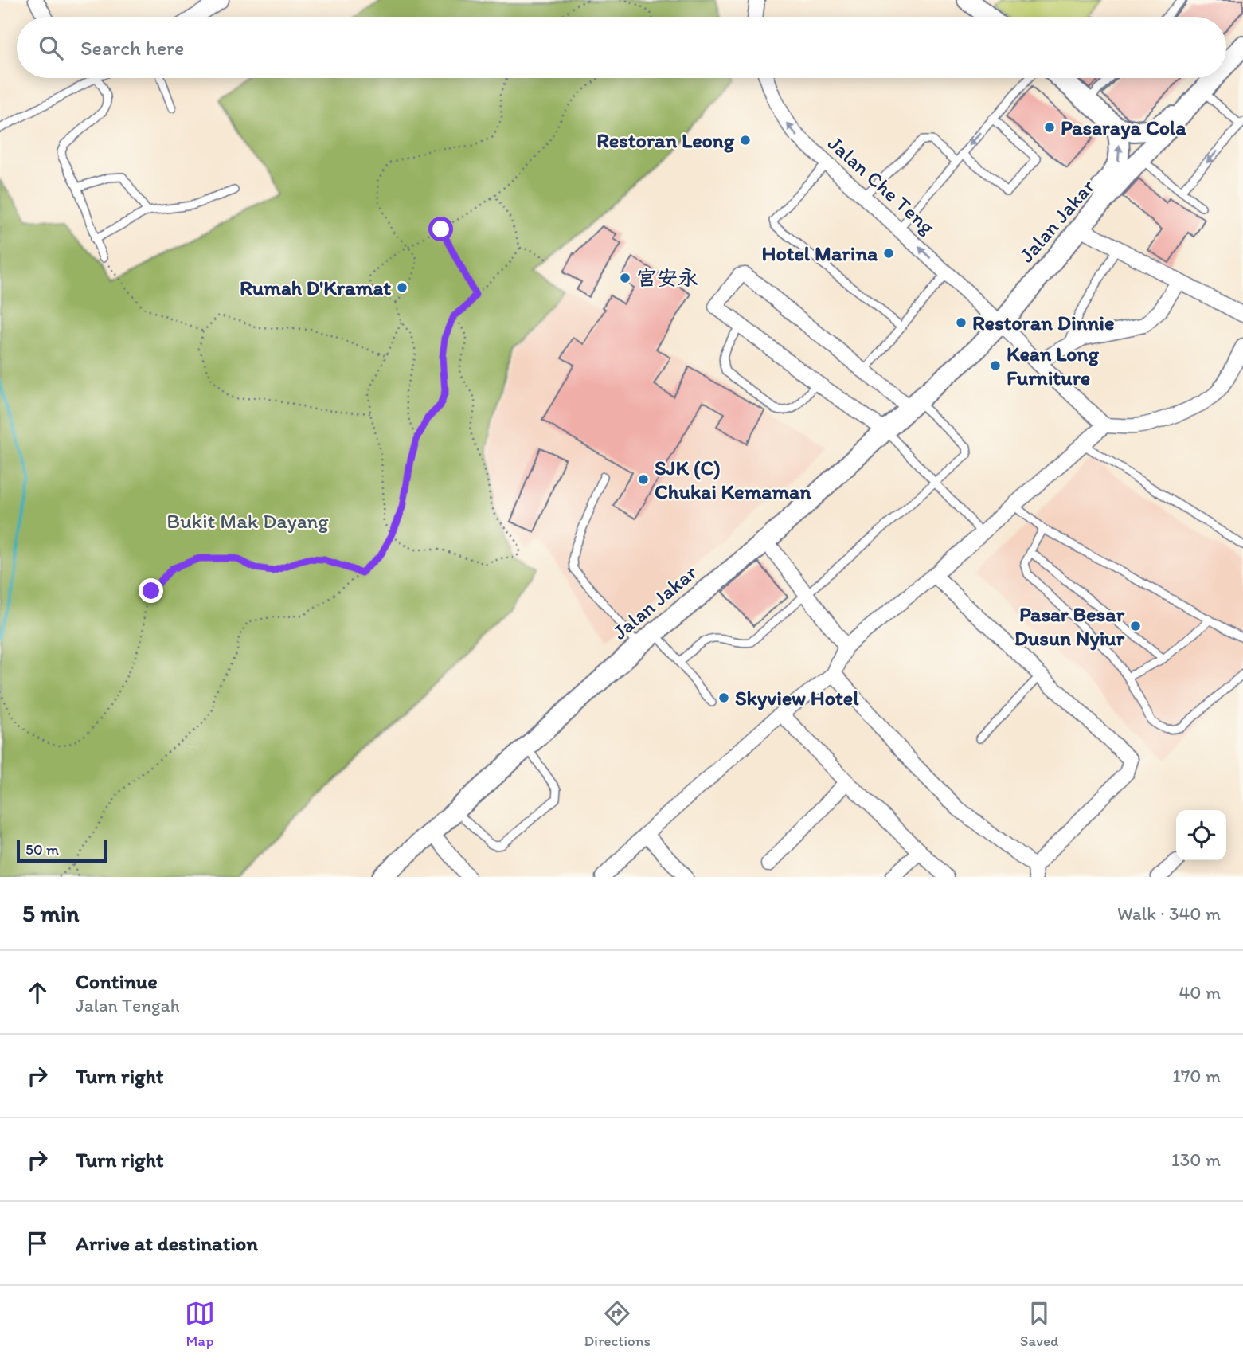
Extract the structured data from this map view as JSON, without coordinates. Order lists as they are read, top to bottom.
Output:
{
  "streets": {
    "main road": ["Jalan Jakar"],
    "street": ["Jalan Che Teng"]
  },
  "crossings": [
    ["Jalan Che Teng", "Jalan Jakar"]
  ],
  "parks": ["Bukit Mak Dayang"],
  "places": [
    "Pasaraya Cola",
    "Restoran Leong",
    "Hotel Marina",
    "宮安永",
    "Rumah D'Kramat",
    "Restoran Dinnie",
    "Kean Long Furniture",
    "SJK (C) Chukai Kemaman",
    "Pasar Besar Dusun Nyiur",
    "Skyview Hotel"
  ],
  "scale_bar": "50 m",
  "page": {
    "search": "Search here",
    "scale": "50 m",
    "heading": ["5 min", "Walk · 340 m"],
    "list": [
      ["Continue", "Jalan Tengah", "40 m"],
      ["Turn right", "170 m"],
      ["Turn right", "130 m"],
      "Arrive at destination"
    ],
    "nav": ["Map", "Directions", "Saved"]
  }
}
